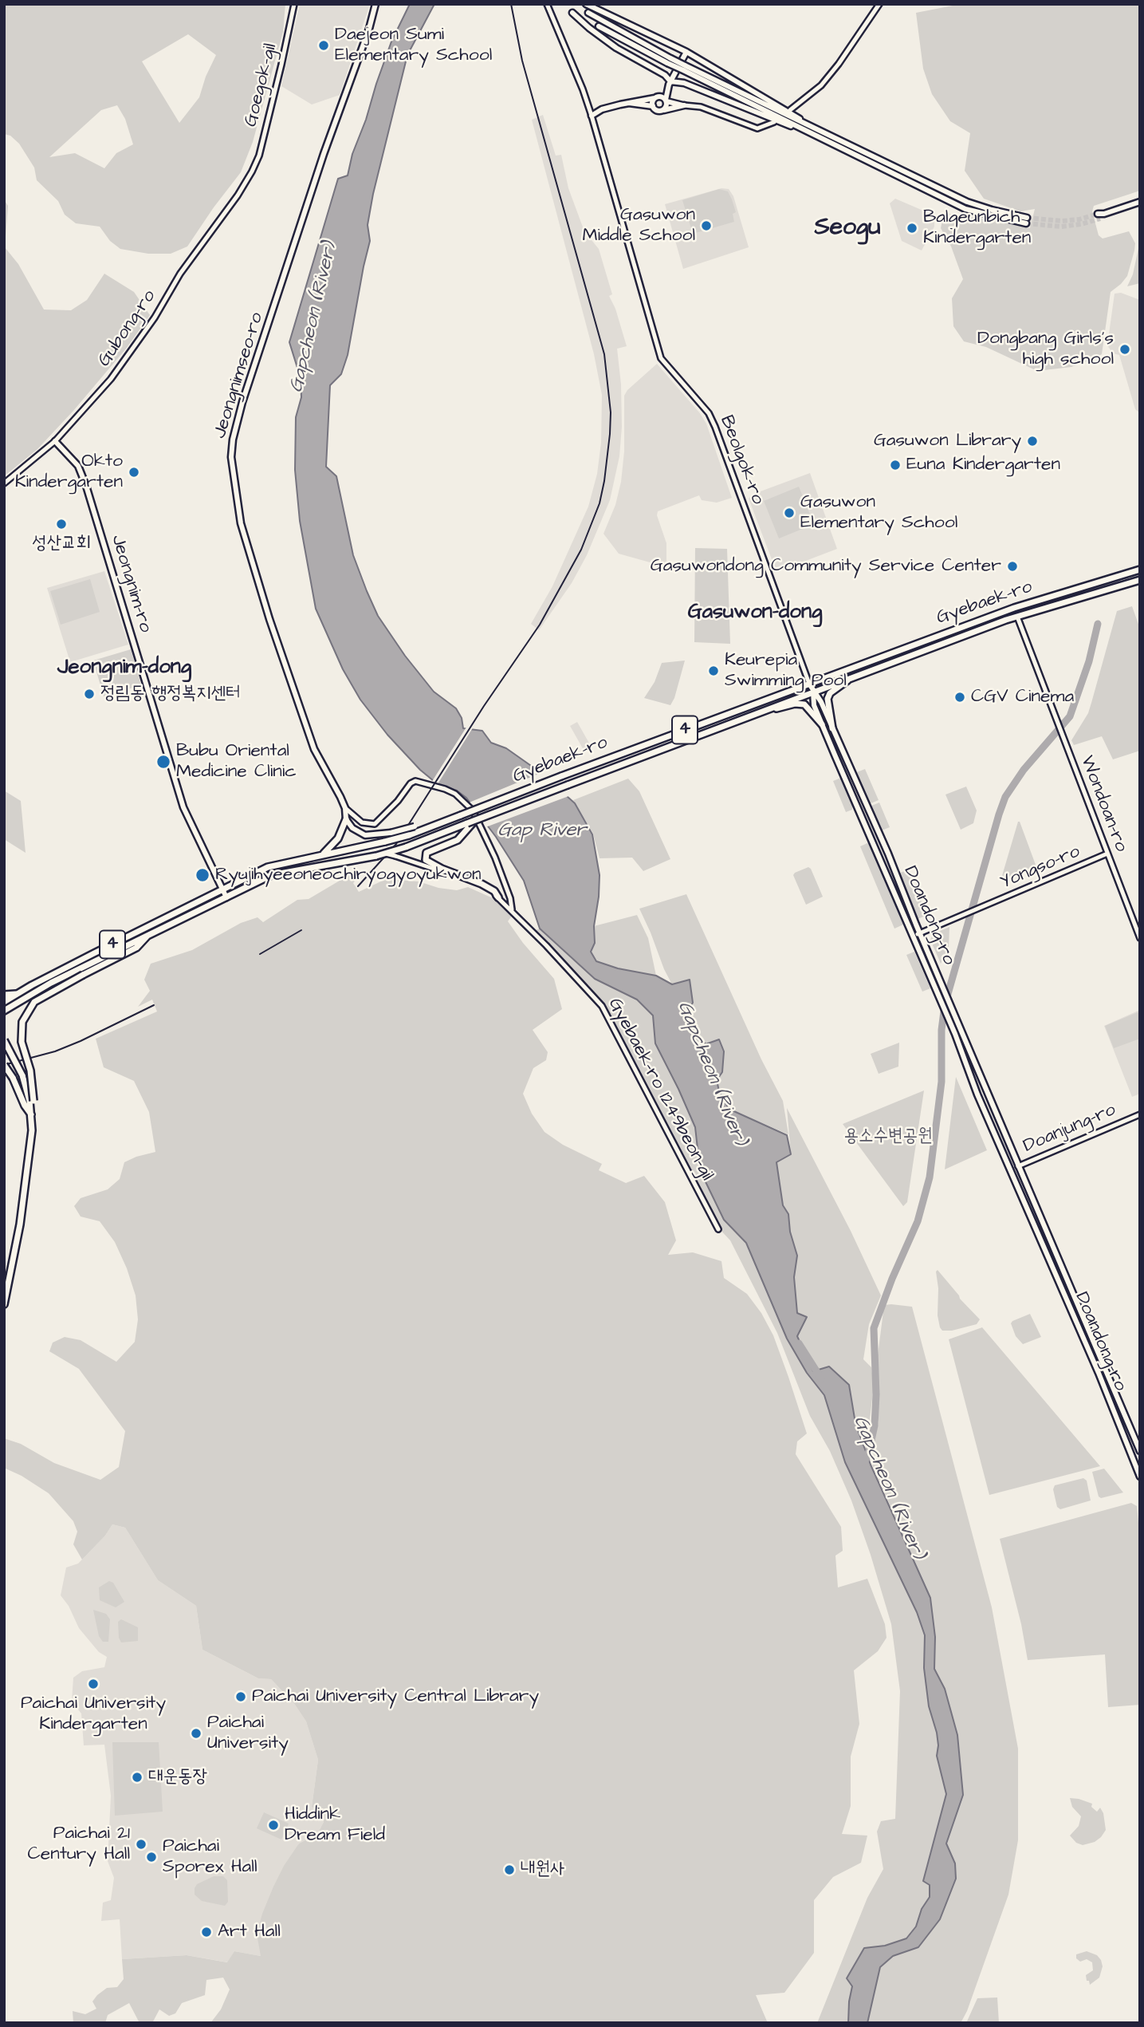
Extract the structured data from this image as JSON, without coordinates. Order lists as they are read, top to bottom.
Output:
{
  "streets": {
    "main road": [
      "Jeongnimseo-ro",
      "Jeongnim-ro",
      "Gyebaek-ro",
      "4",
      "Doandong-ro",
      "Doanjung-ro"
    ],
    "street": [
      "Goegok-gil",
      "Gubong-ro",
      "Beolgok-ro",
      "Wondoan-ro",
      "Yongso-ro",
      "Gyebaek-ro 1249beon-gil"
    ]
  },
  "crossings": [
    ["Goegok-gil", "Gubong-ro"],
    ["Gubong-ro", "Jeongnim-ro"],
    ["Beolgok-ro", "Gyebaek-ro"],
    ["Jeongnim-ro", "Gyebaek-ro"],
    ["Gyebaek-ro", "Wondoan-ro"],
    ["Gyebaek-ro", "Doandong-ro"],
    ["Gyebaek-ro", "Gyebaek-ro 1249beon-gil"],
    ["Wondoan-ro", "Yongso-ro"],
    ["Yongso-ro", "Doandong-ro"],
    ["Doandong-ro", "Doanjung-ro"]
  ],
  "districts": ["Seogu", "Gasuwon-dong", "Jeongnim-dong"],
  "water": ["Gapcheon (River)", "Gap River"],
  "parks": ["용소수변공원"],
  "places": [
    "Daejeon Sumi Elementary School",
    "Gasuwon Middle School",
    "Balgeunbich Kindergarten",
    "Dongbang Girls's high school",
    "Gasuwon Library",
    "Euna Kindergarten",
    "Okto Kindergarten",
    "Gasuwon Elementary School",
    "성산교회",
    "Gasuwondong Community Service Center",
    "Keurepia Swimming Pool",
    "정림동 행정복지센터",
    "CGV Cinema",
    "Bubu Oriental Medicine Clinic",
    "Ryujihyeeoneochiryogyoyukwon",
    "Paichai University Kindergarten",
    "Paichai University Central Library",
    "Paichai University",
    "대운동장",
    "Hiddink Dream Field",
    "Paichai 21 Century Hall",
    "Paichai Sporex Hall",
    "내원사",
    "Art Hall"
  ]
}
